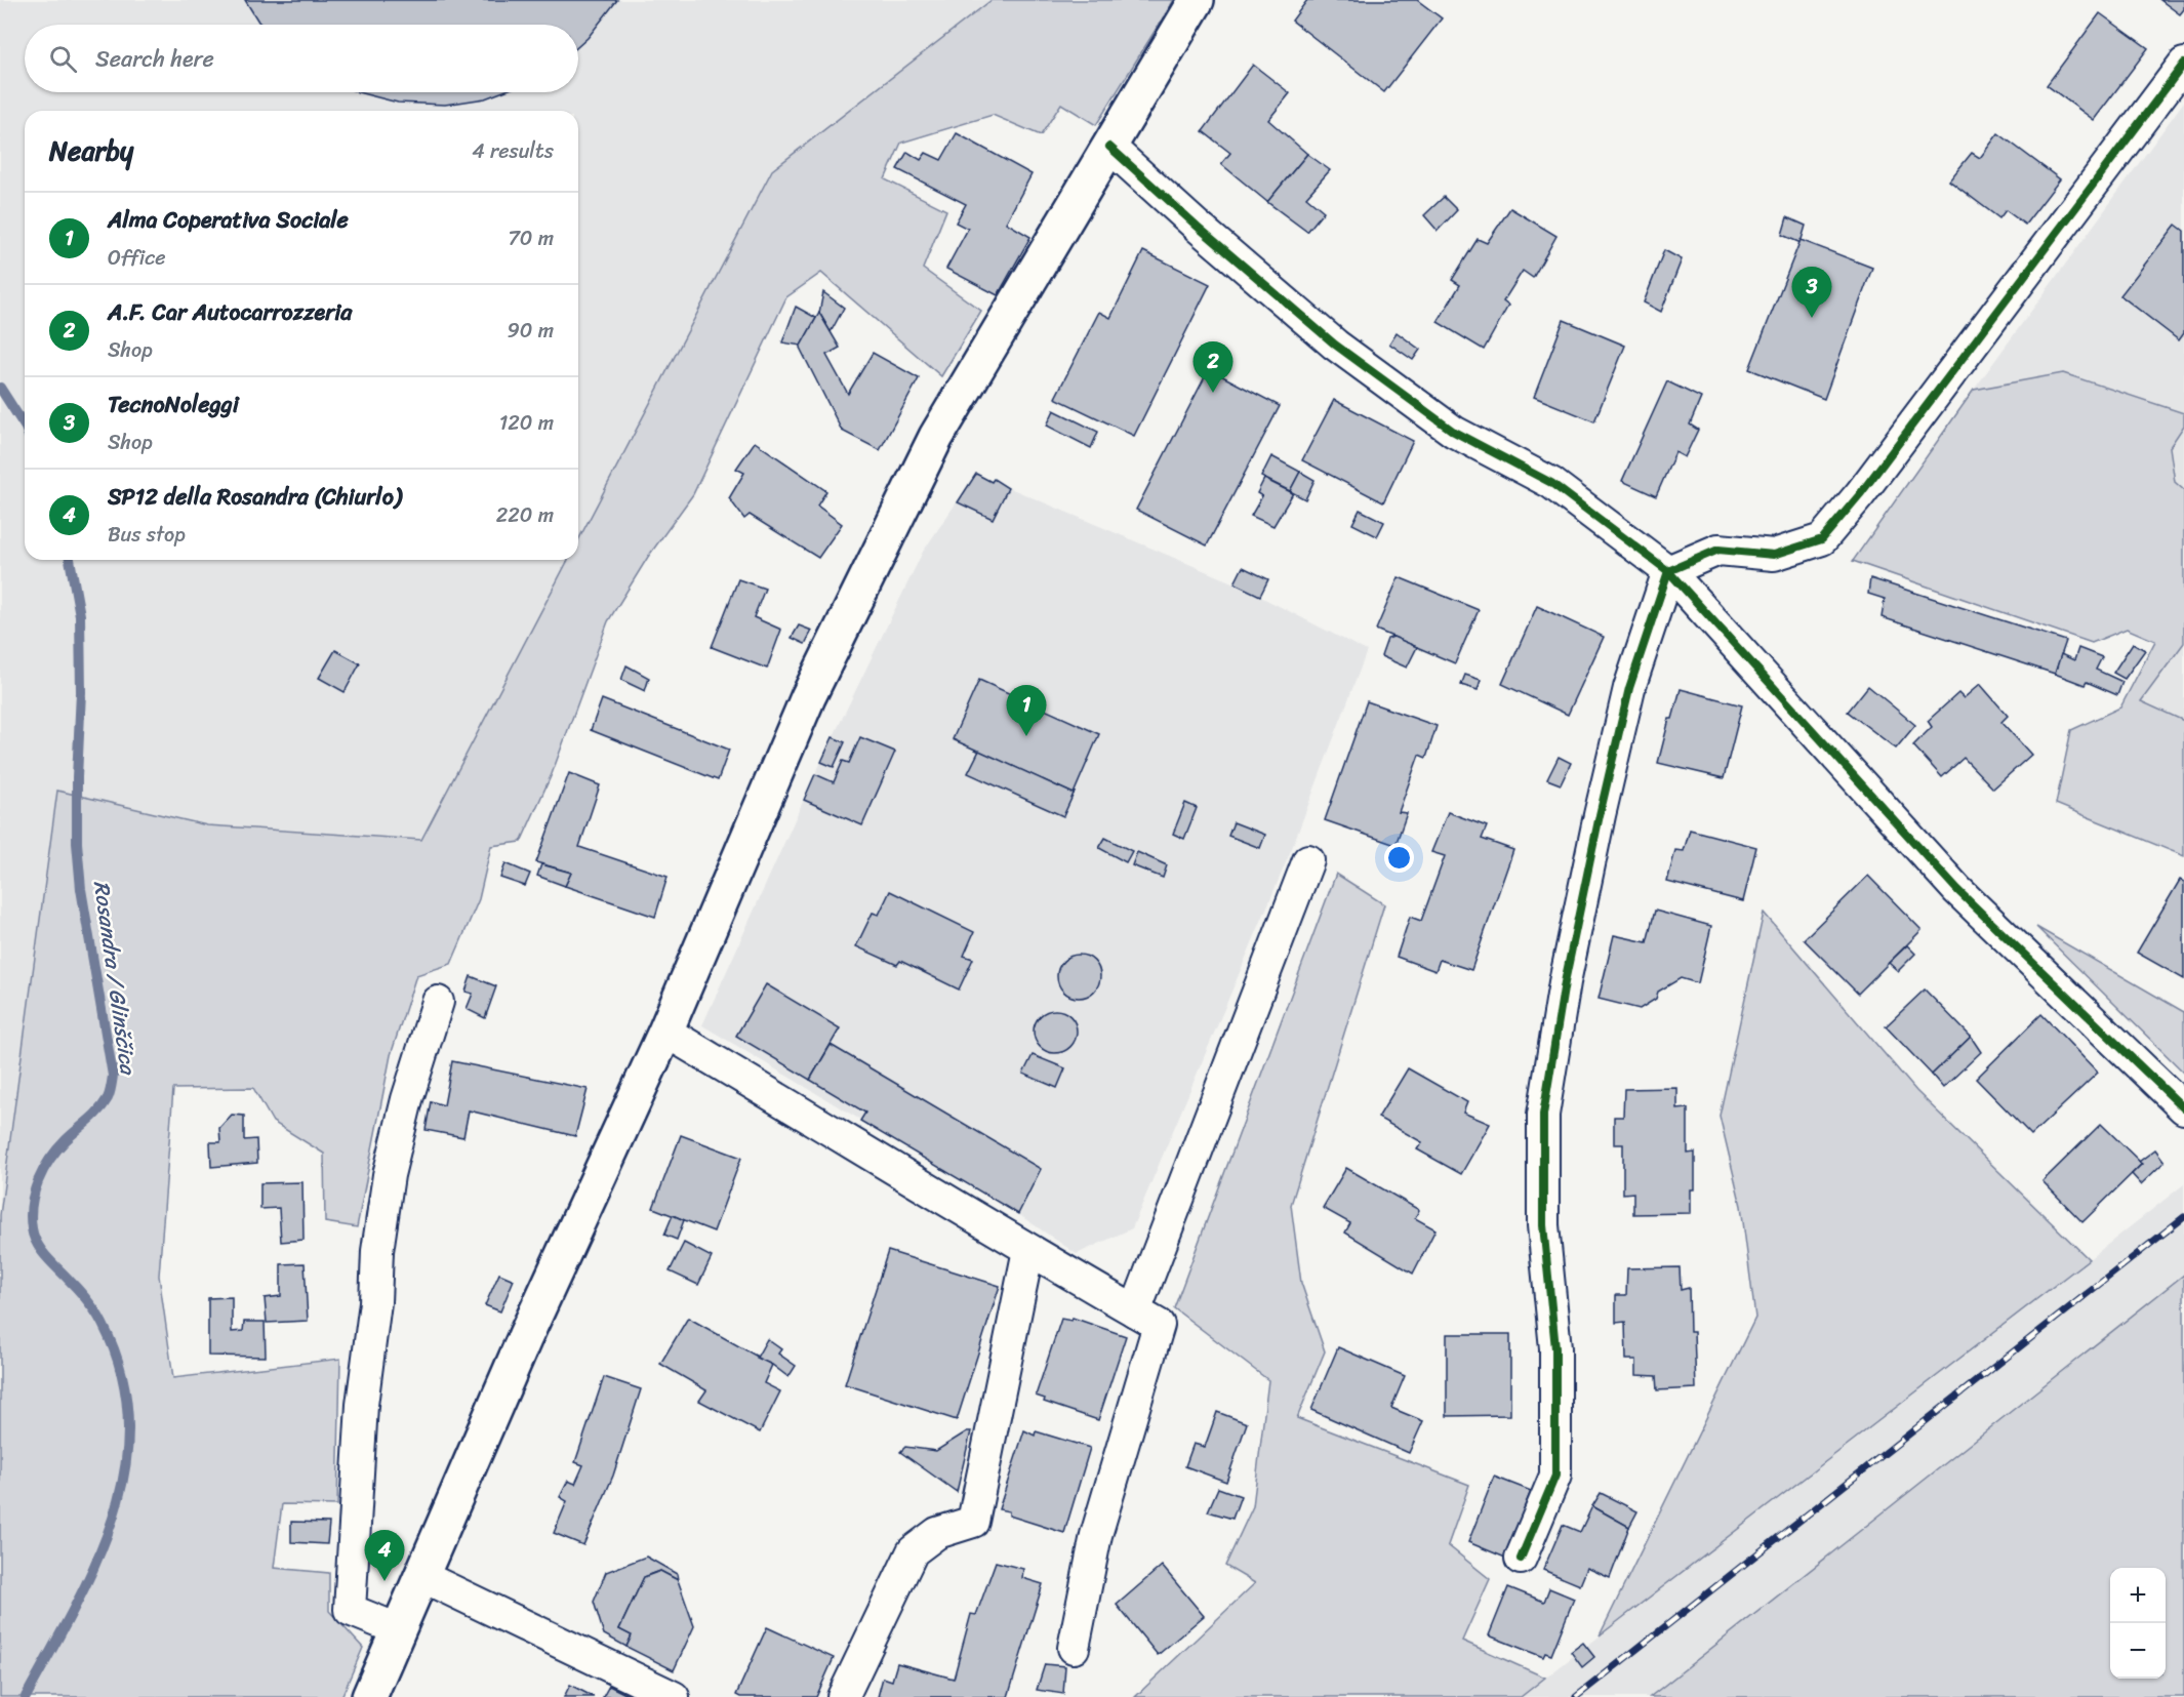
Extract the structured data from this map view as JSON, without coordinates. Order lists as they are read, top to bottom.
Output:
{
  "water": ["Rosandra / Glinščica"],
  "page": {
    "search": "Search here",
    "heading": ["Nearby", "4 results"],
    "list": [
      {
        "mark": "1",
        "name": "Alma Coperativa Sociale",
        "note": "Office",
        "value": "70 m"
      },
      {
        "mark": "2",
        "name": "A.F. Car Autocarrozzeria",
        "note": "Shop",
        "value": "90 m"
      },
      {
        "mark": "3",
        "name": "TecnoNoleggi",
        "note": "Shop",
        "value": "120 m"
      },
      {
        "mark": "4",
        "name": "SP12 della Rosandra (Chiurlo)",
        "note": "Bus stop",
        "value": "220 m"
      }
    ],
    "pins": [
      "3",
      "2",
      "1",
      "4"
    ],
    "map_buttons": ["+", "−"]
  }
}
